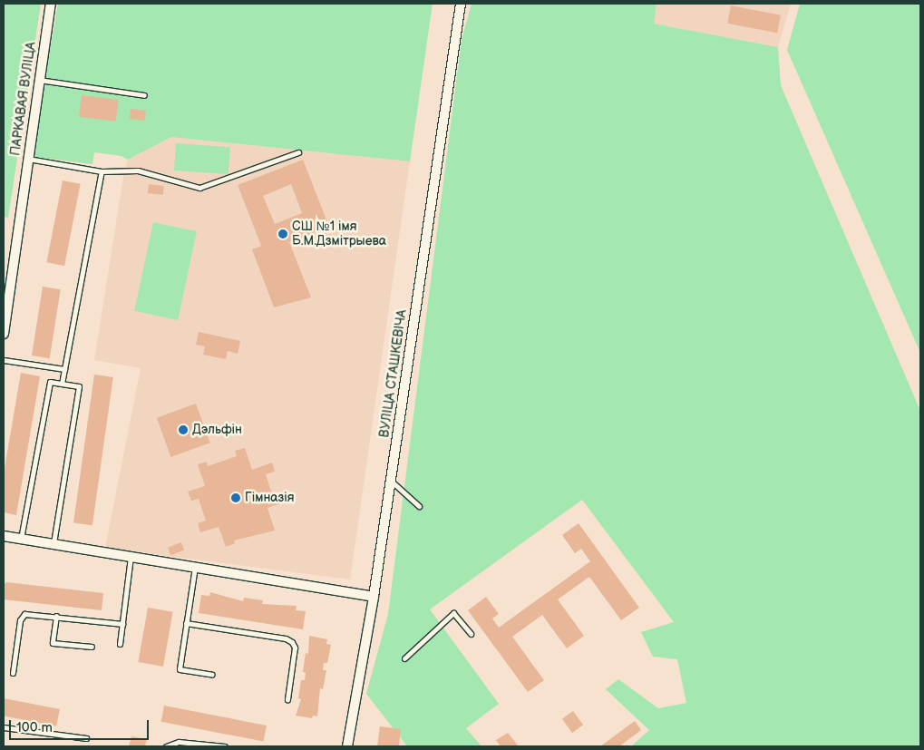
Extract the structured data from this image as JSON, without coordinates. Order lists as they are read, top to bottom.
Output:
{
  "streets": {
    "street": ["ПАРКАВАЯ ВУЛІЦА", "ВУЛІЦА СТАШКЕВІЧА"]
  },
  "places": ["СШ №1 імя Б.М.Дзмітрыева", "Дэльфін", "Гімназія"],
  "scale_bar": "100 m"
}
